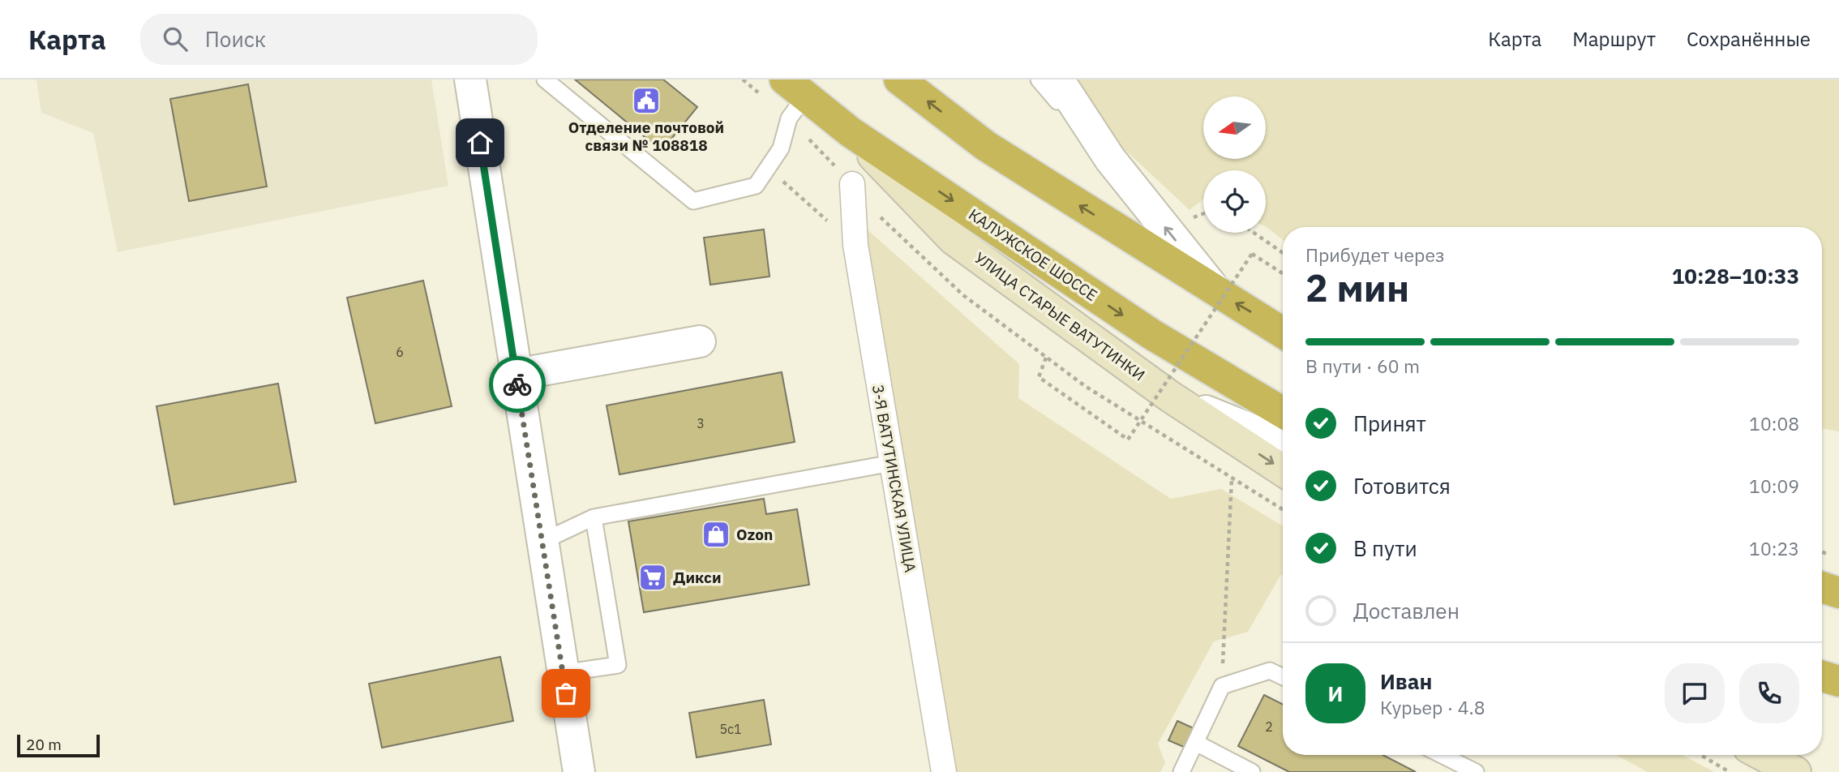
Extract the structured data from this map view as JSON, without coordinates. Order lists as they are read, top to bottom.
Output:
{
  "streets": {
    "highway": ["КАЛУЖСКОЕ ШОССЕ"],
    "main road": ["УЛИЦА СТАРЫЕ ВАТУТИНКИ"],
    "street": ["3-Я ВАТУТИНСКАЯ УЛИЦА"]
  },
  "crossings": [
    ["КАЛУЖСКОЕ ШОССЕ", "УЛИЦА СТАРЫЕ ВАТУТИНКИ"]
  ],
  "places": {
    "public building": ["Отделение почтовой связи № 108818"],
    "shop": ["Ozon"],
    "supermarket": ["Дикси"]
  },
  "house_numbers": [
    "6",
    "3",
    "2",
    "5с1"
  ],
  "scale_bar": "20 m",
  "north": "left",
  "page": {
    "header": "Карта",
    "search": "Поиск",
    "nav": ["Карта", "Маршрут", "Сохранённые"],
    "heading": ["2 мин", "Прибудет через", "10:28–10:33"],
    "panel": ["Иван", "Курьер · 4.8"],
    "bar": "В пути · 60 m",
    "list": [
      ["Принят", "10:08"],
      ["Готовится", "10:09"],
      ["В пути", "10:23"],
      "Доставлен"
    ],
    "round": "И",
    "scale": "20 m"
  }
}
